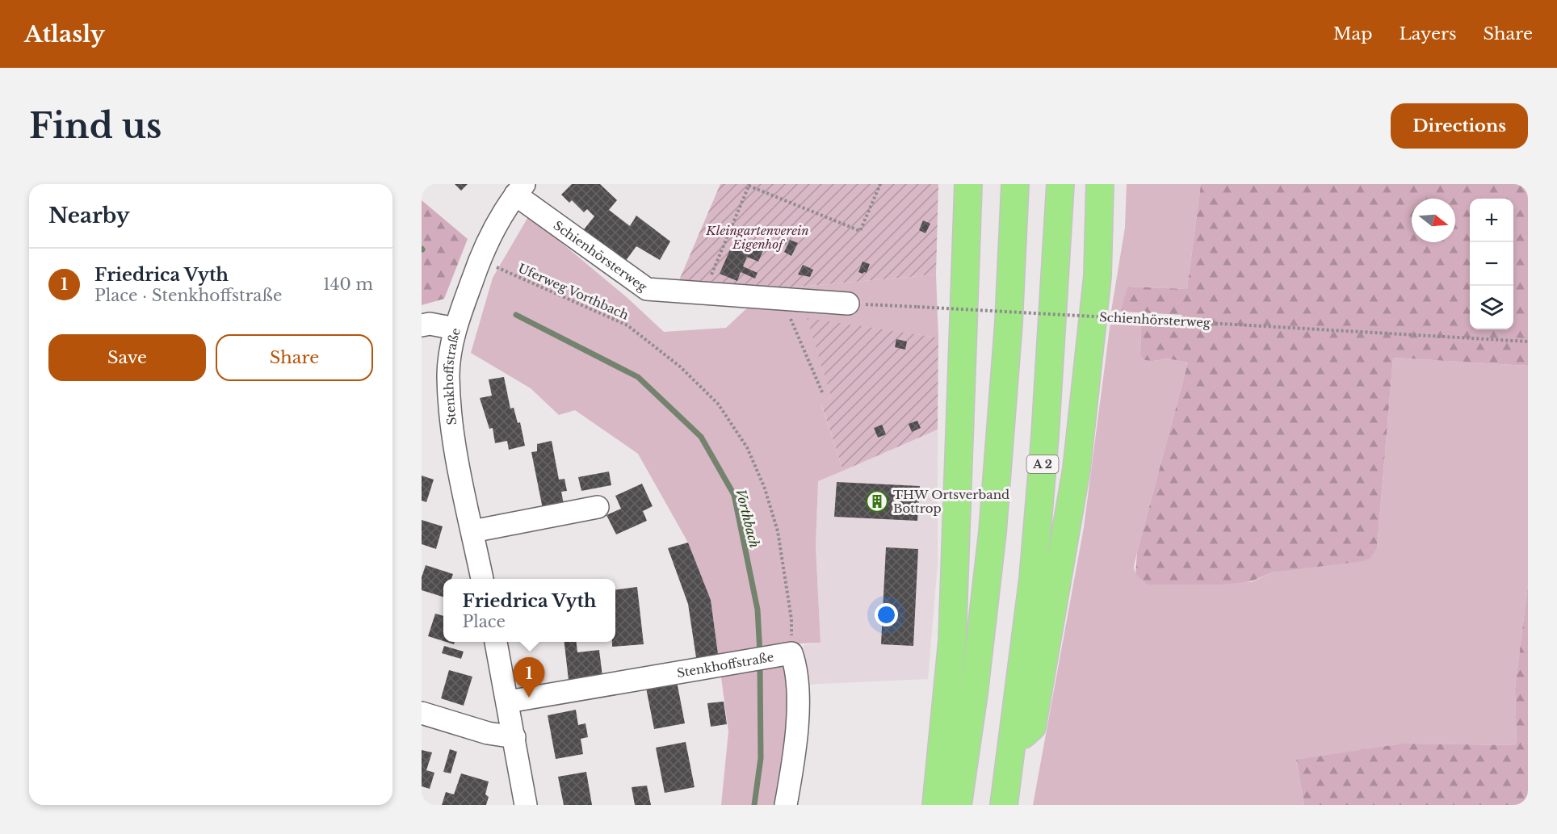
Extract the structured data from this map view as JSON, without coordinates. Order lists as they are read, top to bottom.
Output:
{
  "streets": {
    "highway": ["A 2"],
    "street": ["Schienhörsterweg", "Stenkhoffstraße"],
    "path": ["Uferweg Vorthbach"]
  },
  "crossings": [
    ["Schienhörsterweg", "Stenkhoffstraße"],
    ["Uferweg Vorthbach", "Stenkhoffstraße"]
  ],
  "water": ["Vorthbach"],
  "parks": ["Kleingartenverein Eigenhof"],
  "places": {
    "building": ["THW Ortsverband Bottrop"]
  },
  "north": "right",
  "page": {
    "header": "Atlasly",
    "nav": ["Map", "Layers", "Share"],
    "buttons": [
      "Directions",
      ["Save", "Share"]
    ],
    "title": "Find us",
    "heading": "Nearby",
    "map_buttons": ["+", "−"],
    "list": [
      {
        "mark": "1",
        "name": "Friedrica Vyth",
        "note": "Place · Stenkhoffstraße",
        "value": "140 m"
      }
    ],
    "popup": ["Friedrica Vyth", "Place"],
    "pins": "1"
  }
}
